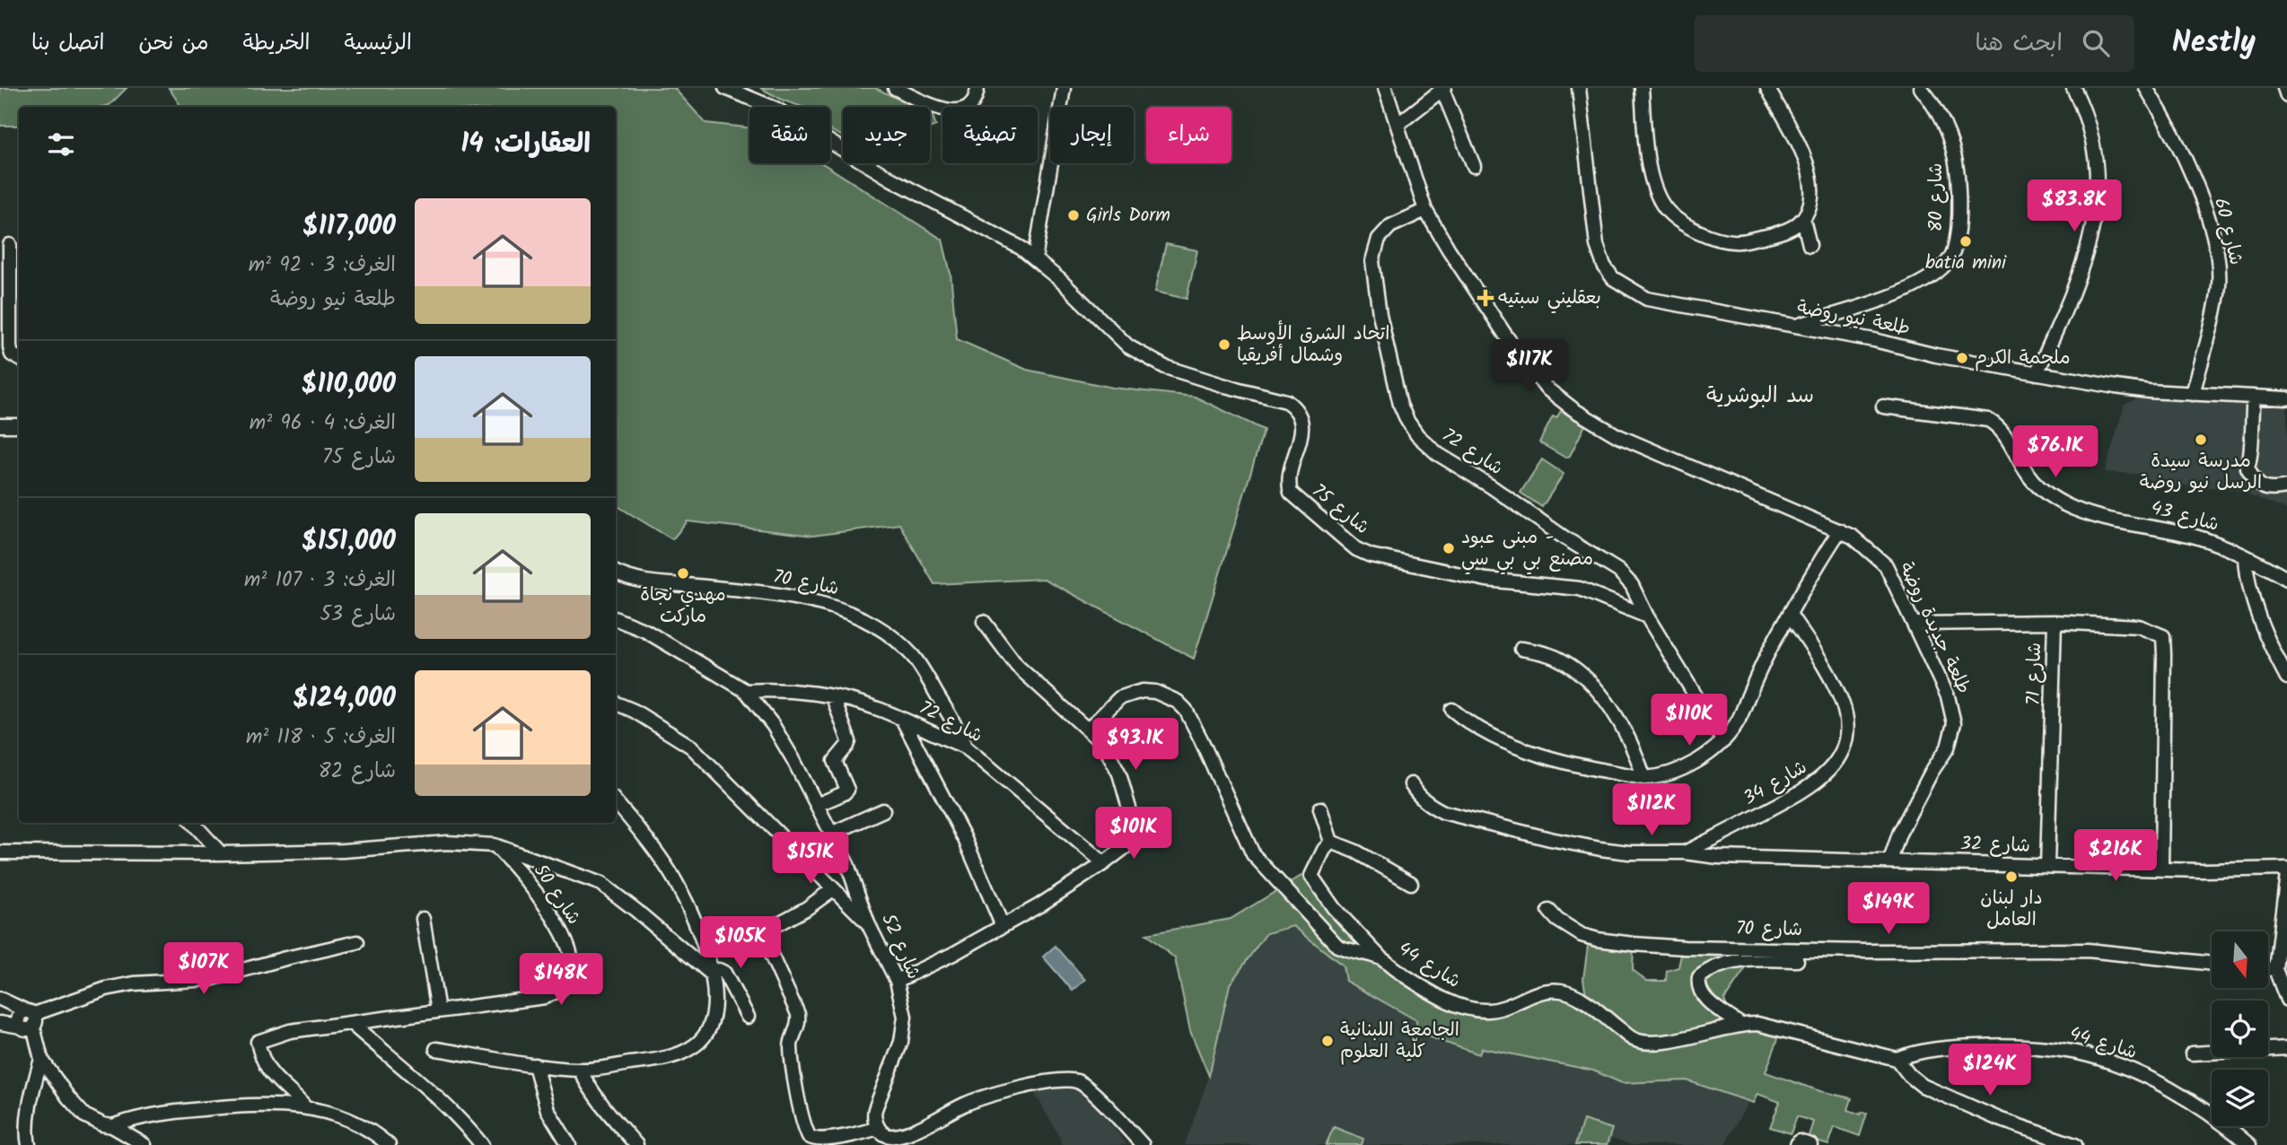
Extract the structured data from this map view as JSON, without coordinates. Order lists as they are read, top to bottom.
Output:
{
  "streets": {
    "street": [
      "شارع 80",
      "شارع 60",
      "طلعة نيو روضة",
      "شارع 72",
      "شارع 75",
      "شارع 43",
      "شارع 70",
      "طلعة جديدة روضة",
      "شارع 71",
      "شارع 34",
      "شارع 32",
      "شارع 50",
      "شارع 52",
      "شارع 44"
    ]
  },
  "crossings": [
    ["شارع 80", "طلعة نيو روضة"],
    ["شارع 60", "طلعة نيو روضة"],
    ["شارع 72", "شارع 75"],
    ["شارع 72", "شارع 70"],
    ["شارع 72", "شارع 52"],
    ["طلعة جديدة روضة", "شارع 71"],
    ["طلعة جديدة روضة", "شارع 34"],
    ["طلعة جديدة روضة", "شارع 32"],
    ["شارع 71", "شارع 32"],
    ["شارع 34", "شارع 32"]
  ],
  "districts": ["سد البوشرية"],
  "places": {
    "other": [
      "Girls Dorm",
      "batia mini",
      "اتحاد الشرق الأوسط وشمال أفريقيا",
      "ملحمة الكرم",
      "مدرسة سيدة الرسل نيو روضة",
      "مبنى عبود - مصنع بي بي سي",
      "مهدي نجاة ماركت",
      "دار لبنان العامل",
      "الجامعة اللبنانية كلّية العلوم"
    ],
    "health": ["بعقليني سبتيه"]
  },
  "north": "bottom",
  "page": {
    "header": "Nestly",
    "search": "ابحث هنا",
    "nav": [
      "الرئيسية",
      "الخريطة",
      "من نحن",
      "اتصل بنا"
    ],
    "chip": [
      "شراء",
      "إيجار",
      "تصفية",
      "جديد",
      "شقة"
    ],
    "heading": "العقارات: 14",
    "price": [
      "$83.8K",
      "$117K",
      "$76.1K",
      "$110K",
      "$93.1K",
      "$112K",
      "$101K",
      "$216K",
      "$151K",
      "$149K",
      "$105K",
      "$107K",
      "$148K",
      "$124K"
    ],
    "list": [
      {
        "name": "$117,000",
        "note": "الغرف: 3 · 92 m² · طلعة نيو روضة"
      },
      {
        "name": "$110,000",
        "note": "الغرف: 4 · 96 m² · شارع 75"
      },
      {
        "name": "$151,000",
        "note": "الغرف: 3 · 107 m² · شارع 53"
      },
      {
        "name": "$124,000",
        "note": "الغرف: 5 · 118 m² · شارع 82"
      }
    ]
  }
}
